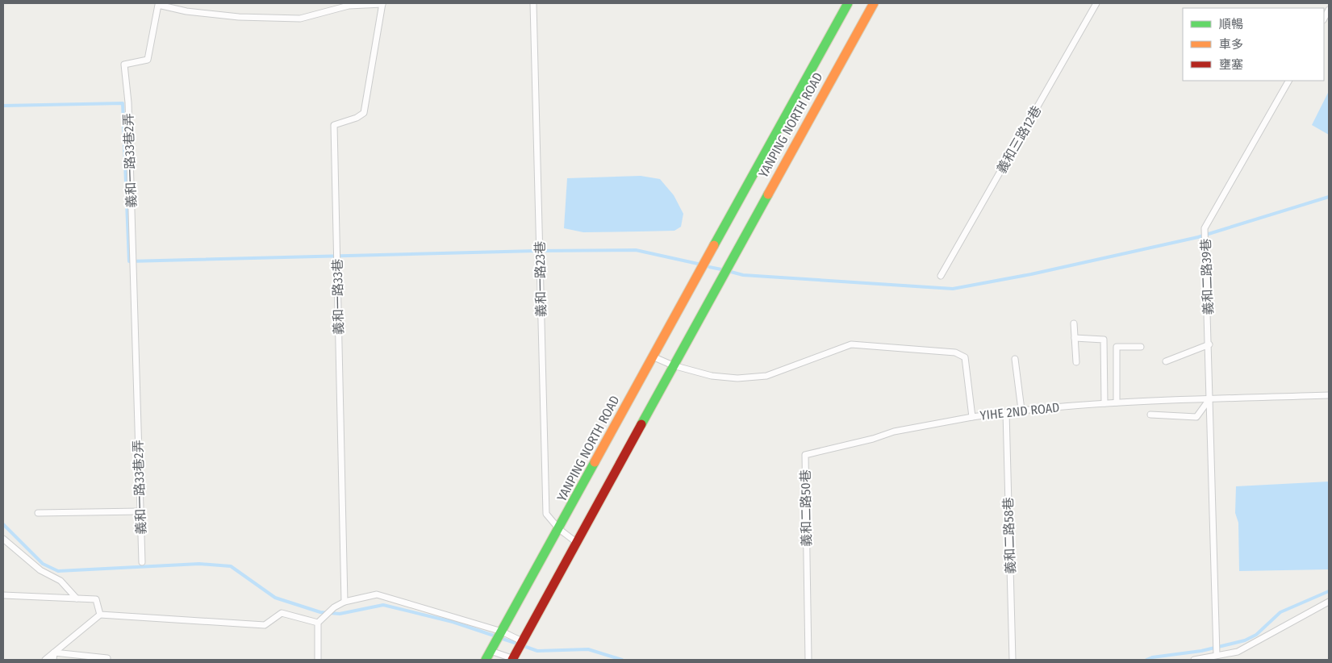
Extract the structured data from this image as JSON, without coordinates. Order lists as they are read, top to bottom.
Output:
{
  "streets": {
    "main road": ["YANPING NORTH ROAD"],
    "lane": [
      "義和三路12巷",
      "義和一路33巷2弄",
      "義和二路39巷",
      "義和一路23巷",
      "義和一路33巷",
      "YIHE 2ND ROAD",
      "義和二路50巷",
      "義和二路58巷"
    ]
  },
  "crossings": [
    ["YANPING NORTH ROAD", "義和一路23巷"],
    ["YANPING NORTH ROAD", "YIHE 2ND ROAD"],
    ["義和一路33巷2弄", "義和一路33巷"],
    ["義和二路39巷", "YIHE 2ND ROAD"],
    ["YIHE 2ND ROAD", "義和二路50巷"],
    ["YIHE 2ND ROAD", "義和二路58巷"]
  ],
  "legend": ["順暢", "車多", "壅塞"]
}
